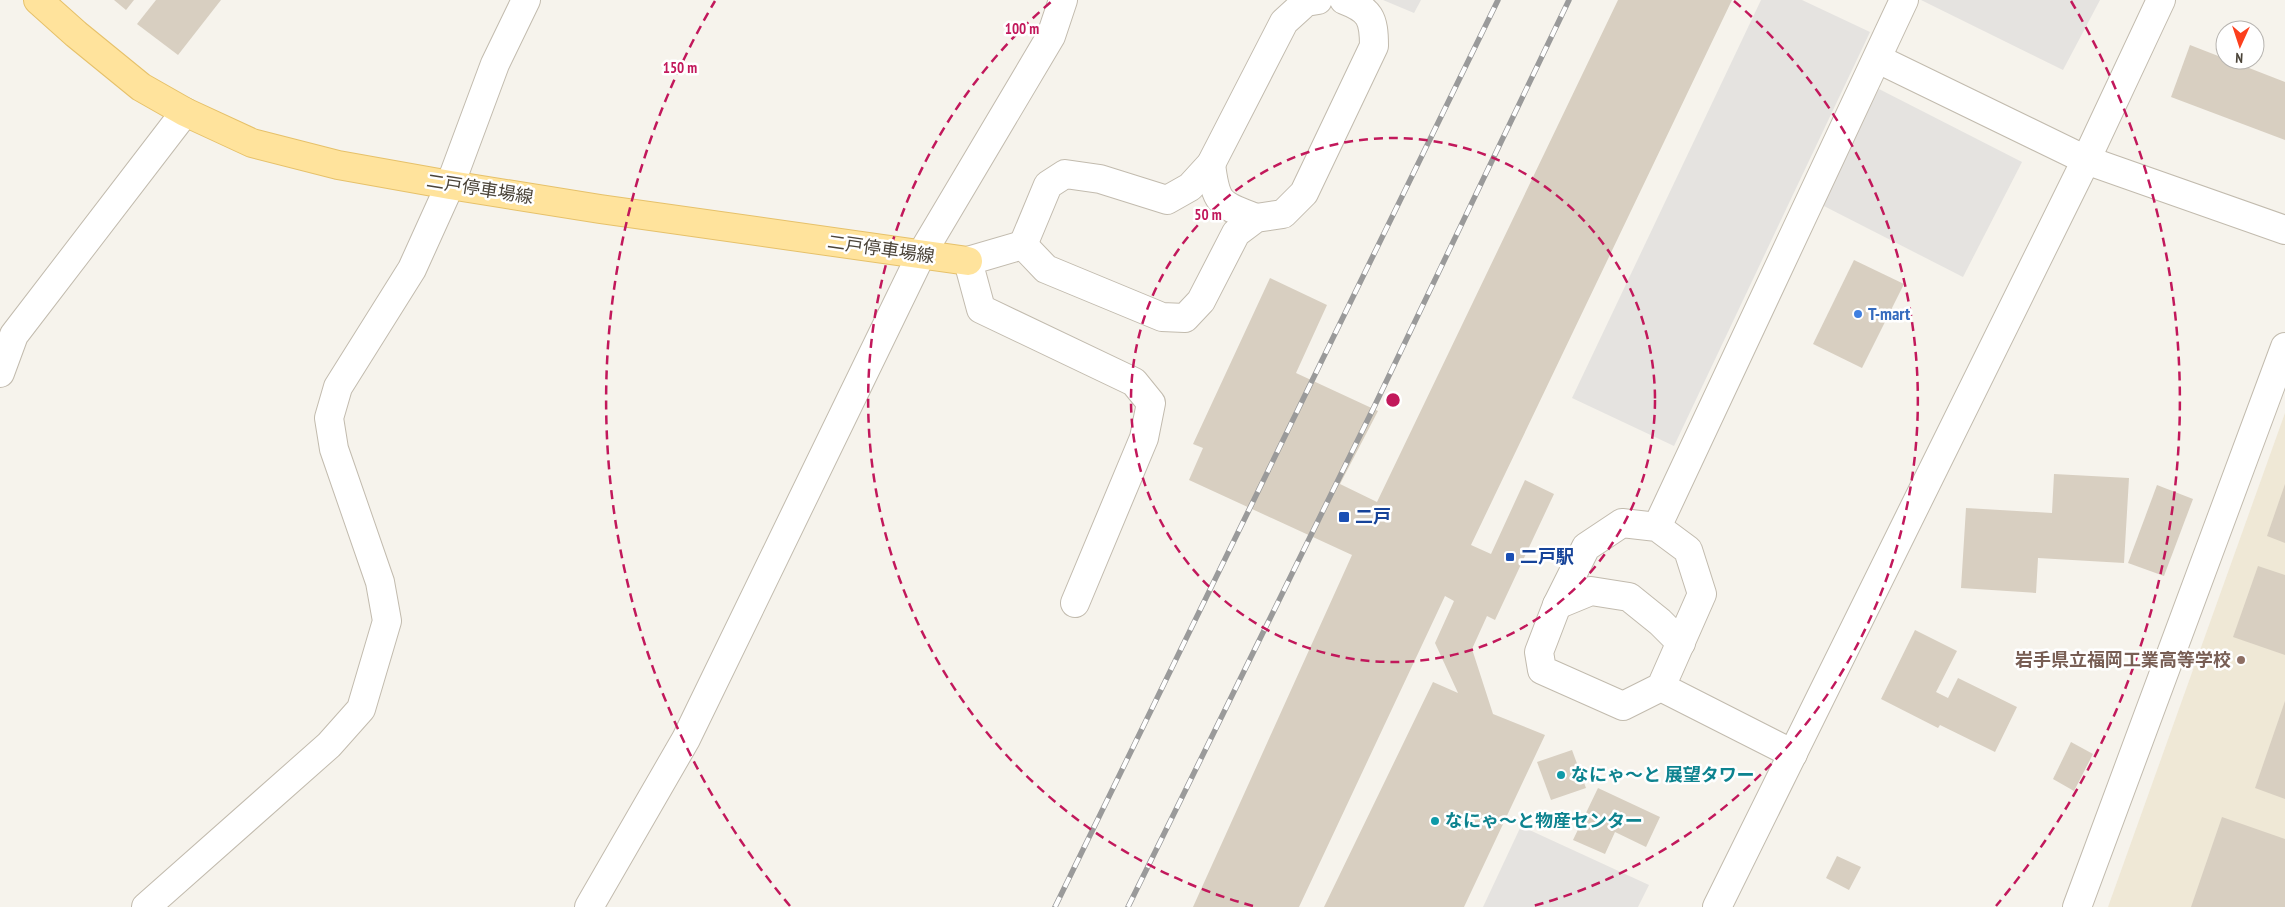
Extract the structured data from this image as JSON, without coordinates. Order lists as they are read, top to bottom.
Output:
{
  "streets": {
    "main road": ["二戸停車場線"]
  },
  "places": {
    "other": [
      "T-mart",
      "岩手県立福岡工業高等学校",
      "なにゃ～と 展望タワー",
      "なにゃ～と物産センター"
    ],
    "transit": ["二戸", "二戸駅"]
  },
  "north": "bottom",
  "rings": ["100 m", "150 m", "50 m"]
}
